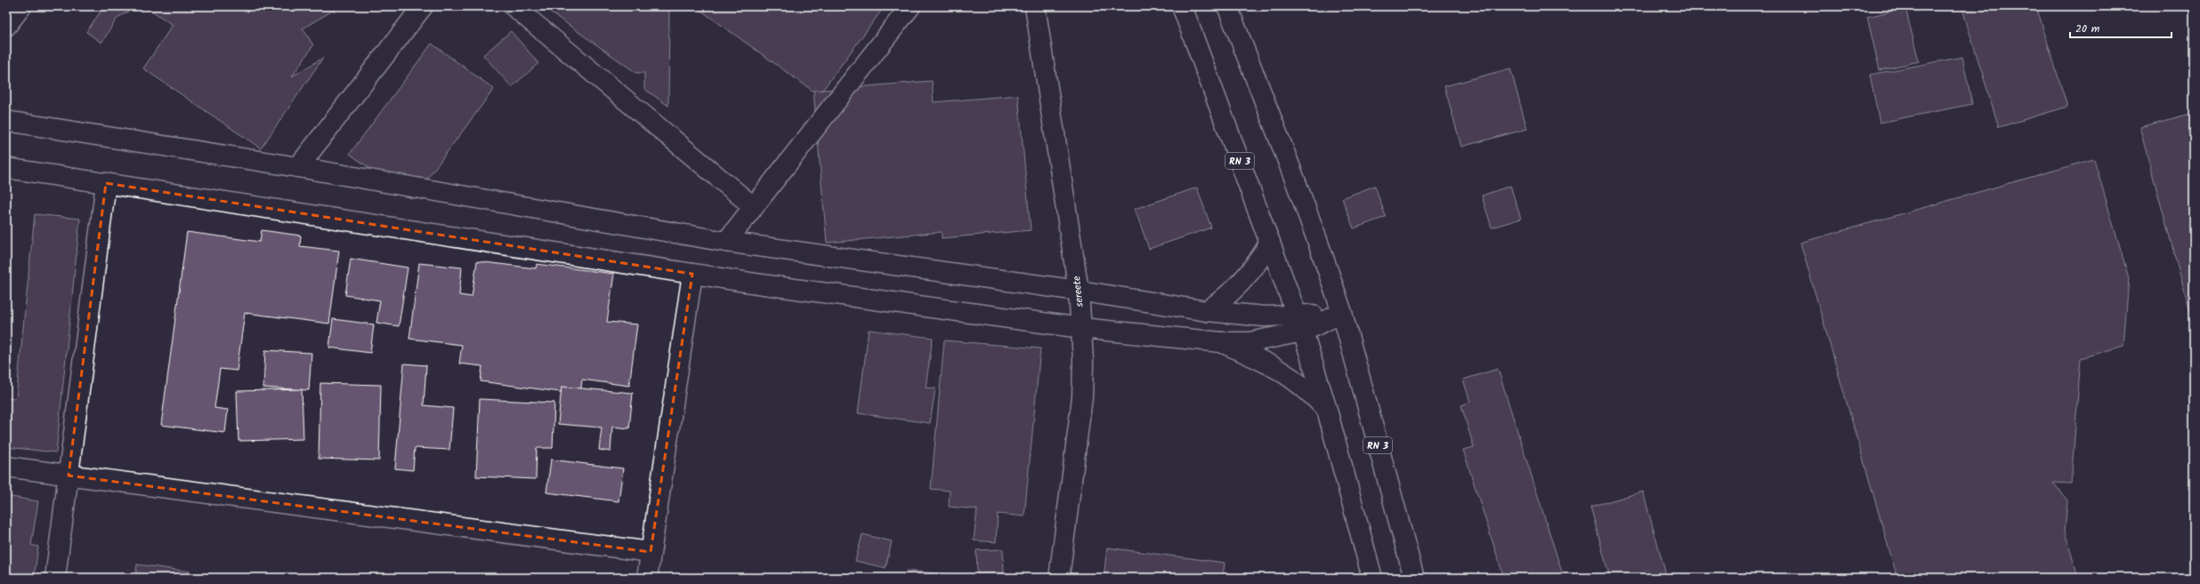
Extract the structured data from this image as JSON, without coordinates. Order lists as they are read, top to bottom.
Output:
{
  "streets": {
    "main road": ["RN 3", "sereete"]
  },
  "scale_bar": "20 m"
}
